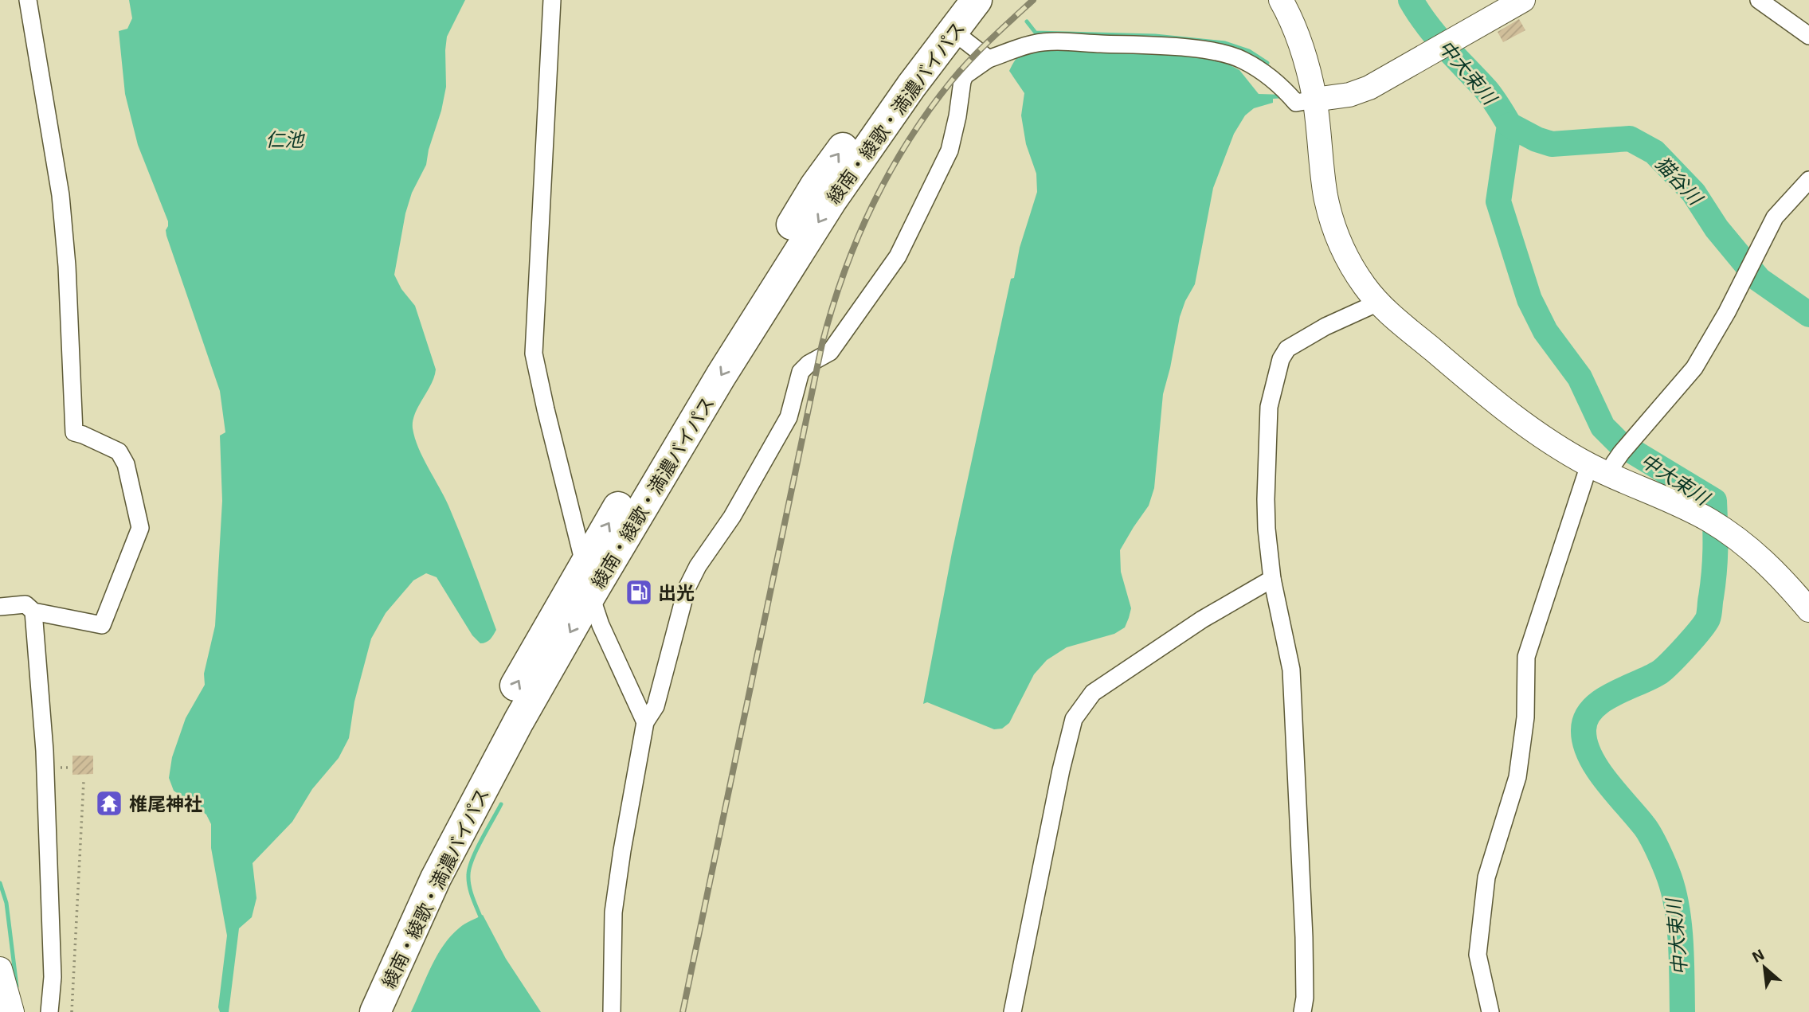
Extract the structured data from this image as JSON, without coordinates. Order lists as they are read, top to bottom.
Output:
{
  "streets": {
    "highway": ["綾南・綾歌・満濃バイパス"]
  },
  "water": ["中大束川", "仁池", "猫谷川"],
  "places": {
    "fuel station": ["出光"],
    "temple": ["椎尾神社"]
  },
  "north": "top left"
}
